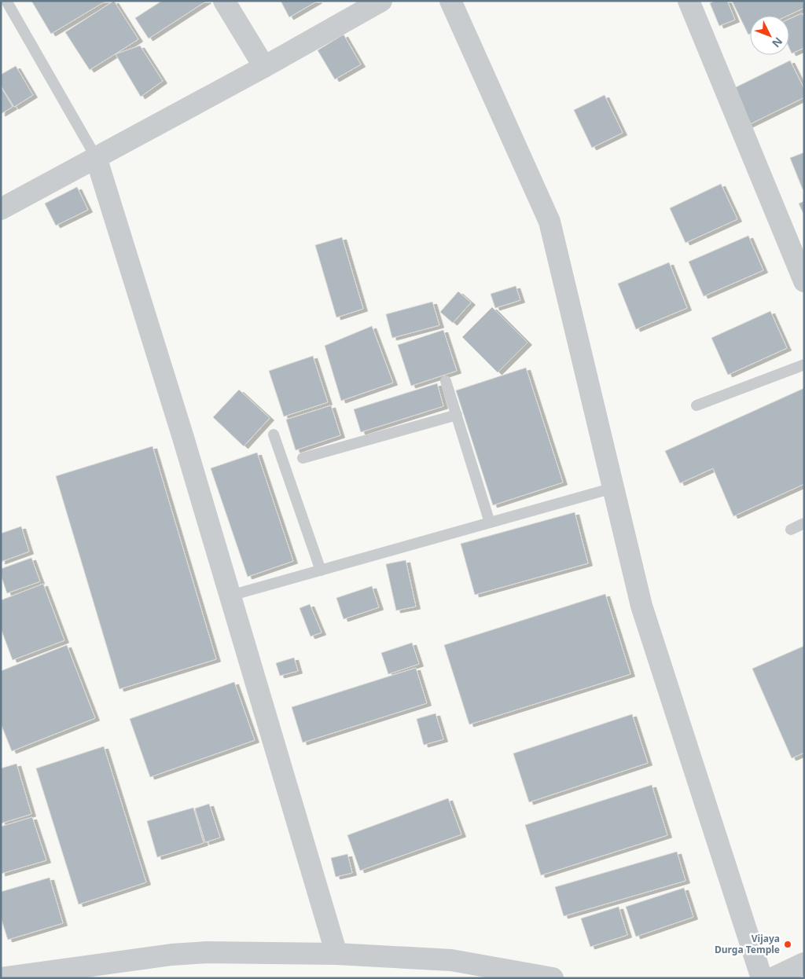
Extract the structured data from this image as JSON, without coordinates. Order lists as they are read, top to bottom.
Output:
{
  "places": ["Vijaya Durga Temple"],
  "north": "bottom right"
}
